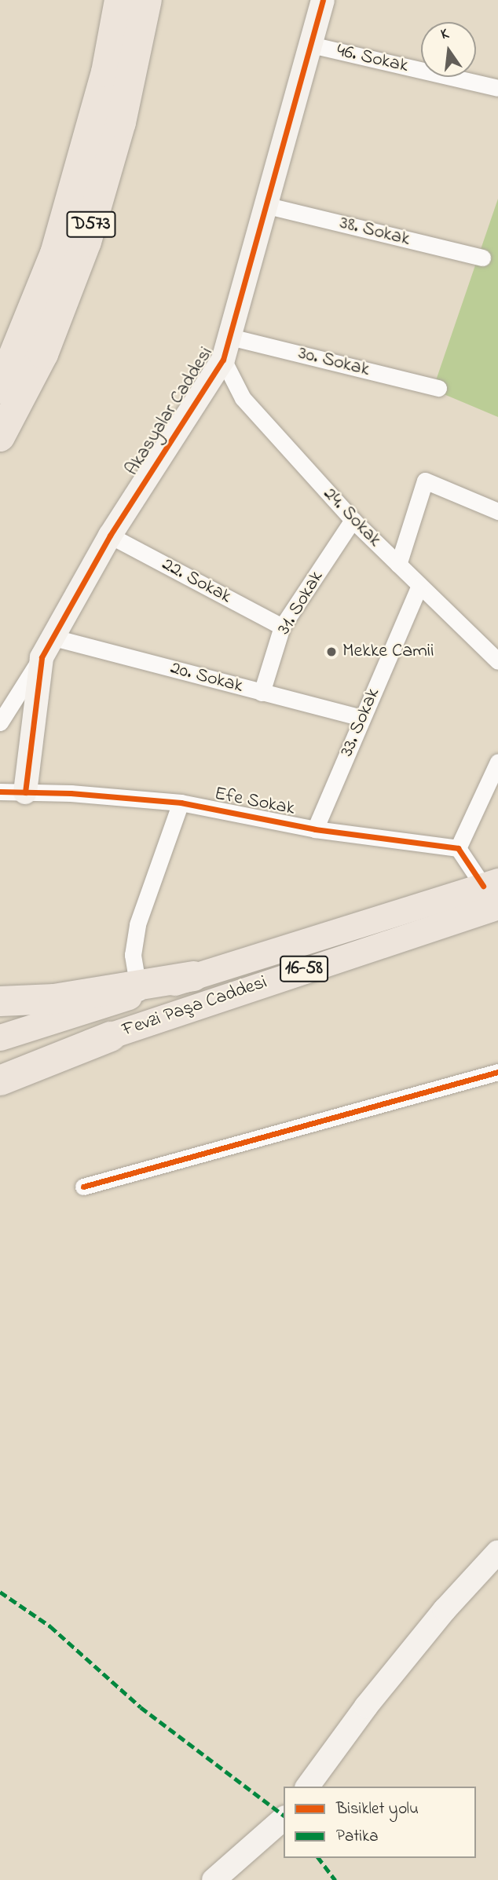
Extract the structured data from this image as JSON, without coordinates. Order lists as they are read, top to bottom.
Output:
{
  "streets": {
    "highway": ["D573"],
    "main road": ["16-58", "Fevzi Paşa Caddesi"],
    "street": [
      "46. Sokak",
      "38. Sokak",
      "30. Sokak",
      "Akasyalar Caddesi",
      "24. Sokak",
      "22. Sokak",
      "31. Sokak",
      "20. Sokak",
      "33. Sokak",
      "Efe Sokak"
    ]
  },
  "crossings": [
    ["46. Sokak", "Akasyalar Caddesi"],
    ["38. Sokak", "Akasyalar Caddesi"],
    ["30. Sokak", "Akasyalar Caddesi"],
    ["Akasyalar Caddesi", "24. Sokak"],
    ["Akasyalar Caddesi", "22. Sokak"],
    ["Akasyalar Caddesi", "20. Sokak"],
    ["Akasyalar Caddesi", "Efe Sokak"],
    ["24. Sokak", "31. Sokak"],
    ["24. Sokak", "33. Sokak"],
    ["22. Sokak", "31. Sokak"],
    ["31. Sokak", "20. Sokak"],
    ["20. Sokak", "33. Sokak"],
    ["33. Sokak", "Efe Sokak"]
  ],
  "places": ["Mekke Camii"],
  "legend": ["Bisiklet yolu", "Patika"],
  "north": "top"
}
